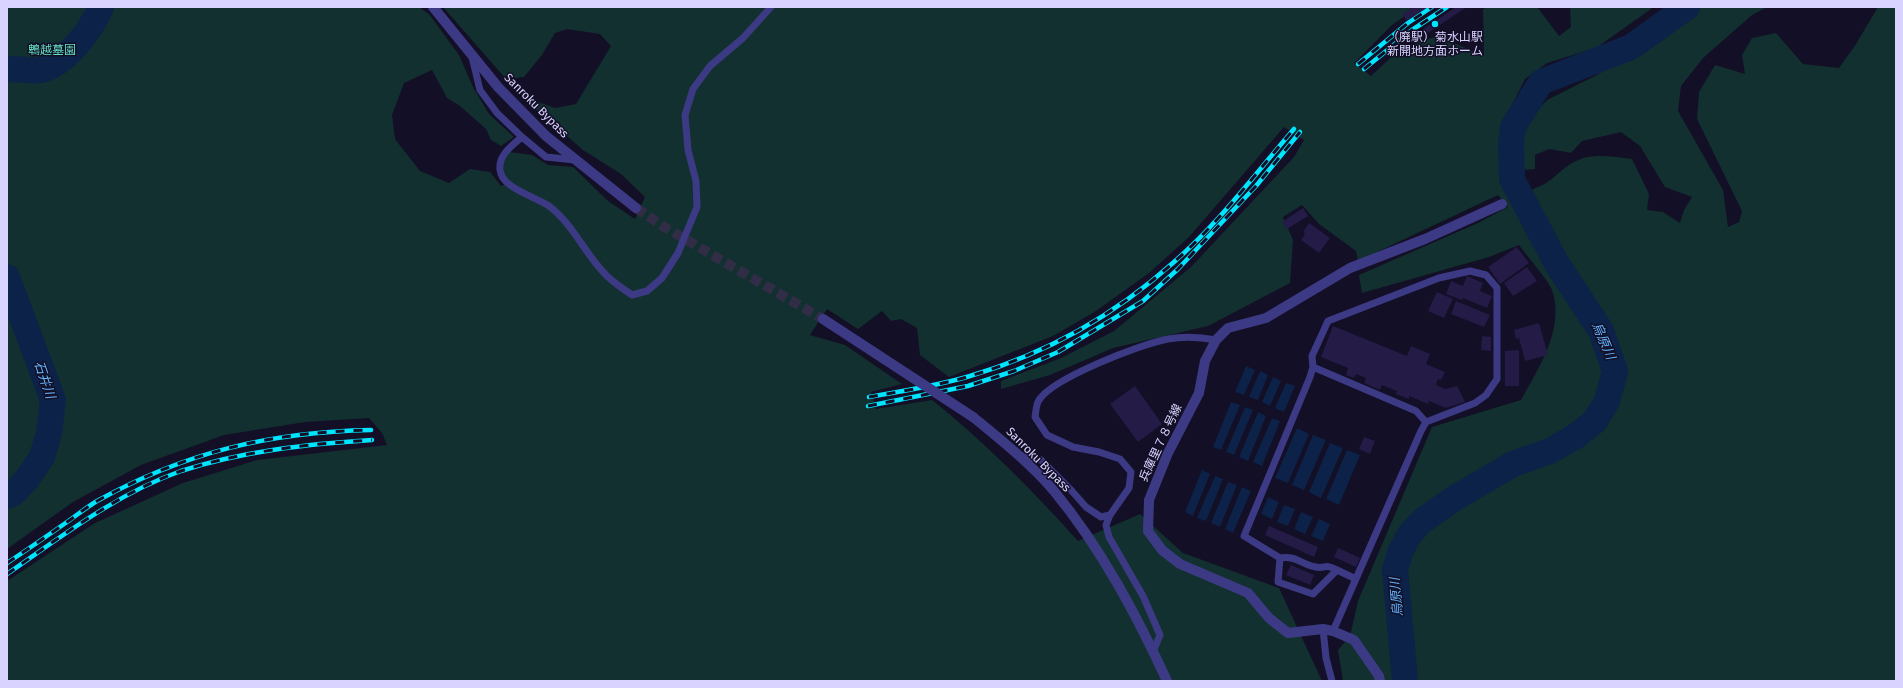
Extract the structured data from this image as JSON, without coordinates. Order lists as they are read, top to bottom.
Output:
{
  "streets": {
    "street": ["Sanroku Bypass", "兵庫里７８号線"]
  },
  "water": ["烏原川", "石井川"],
  "parks": ["鵯越墓園"],
  "places": ["（廃駅）菊水山駅 新開地方面ホーム"]
}
